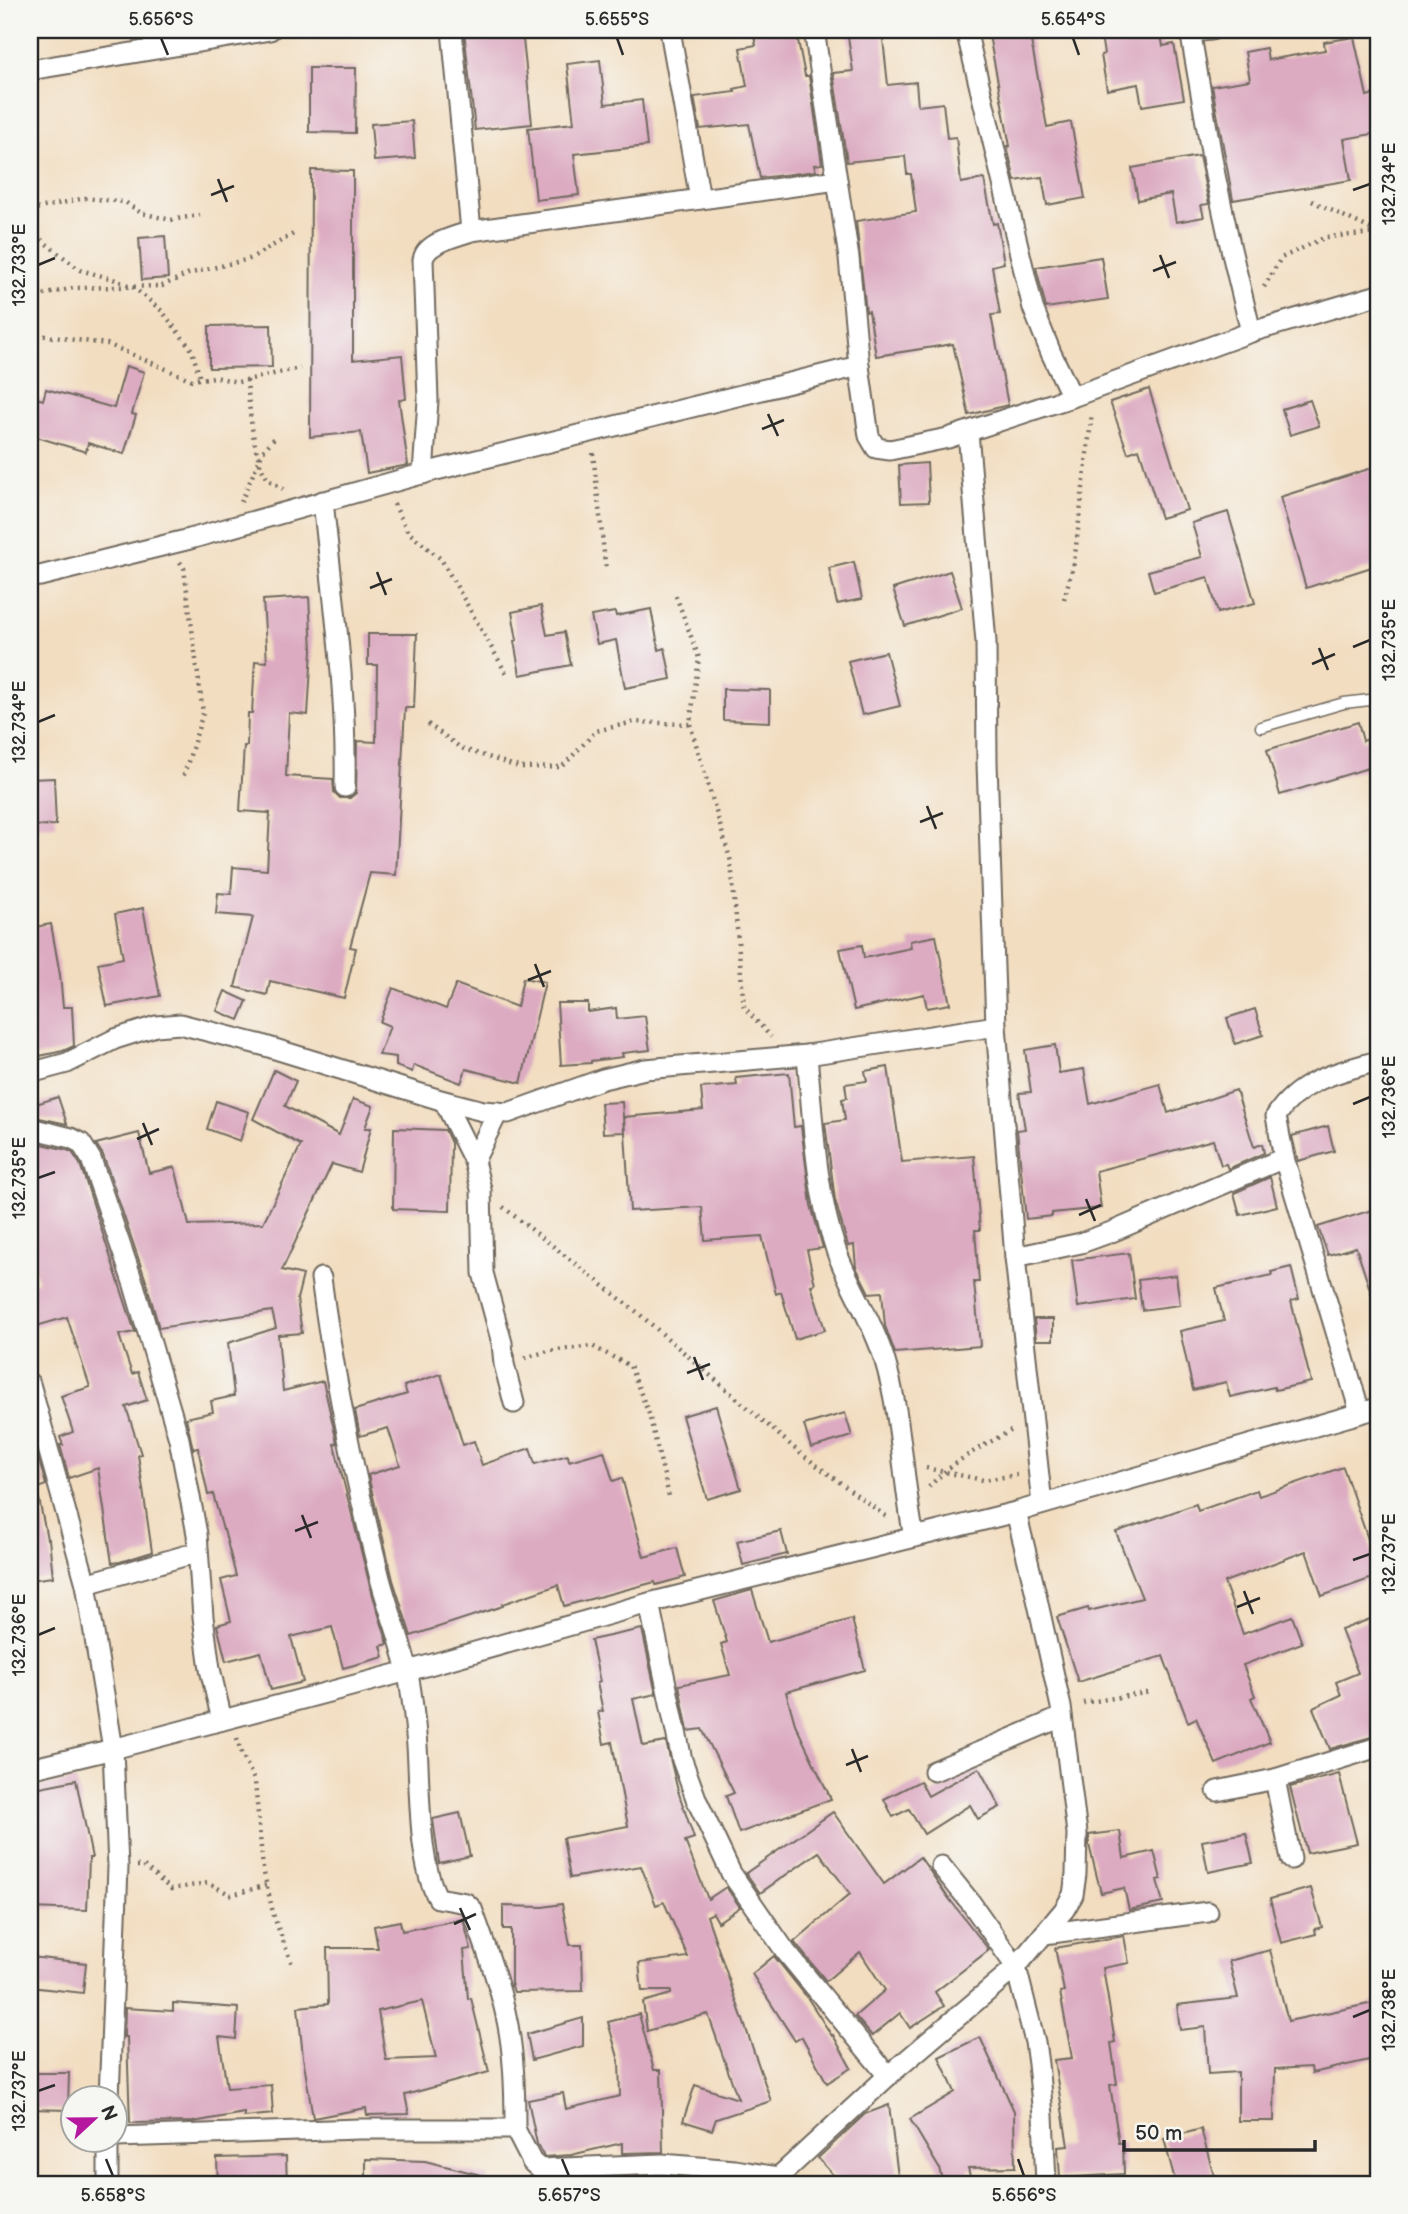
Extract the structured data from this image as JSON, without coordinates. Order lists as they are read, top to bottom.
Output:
{
  "scale_bar": "50 m",
  "north": "right",
  "coordinates": [
    "5.656°S",
    "5.655°S",
    "5.654°S",
    "132.734°E",
    "132.733°E",
    "132.735°E",
    "132.736°E",
    "132.737°E",
    "132.738°E",
    "5.658°S",
    "5.657°S"
  ]
}
